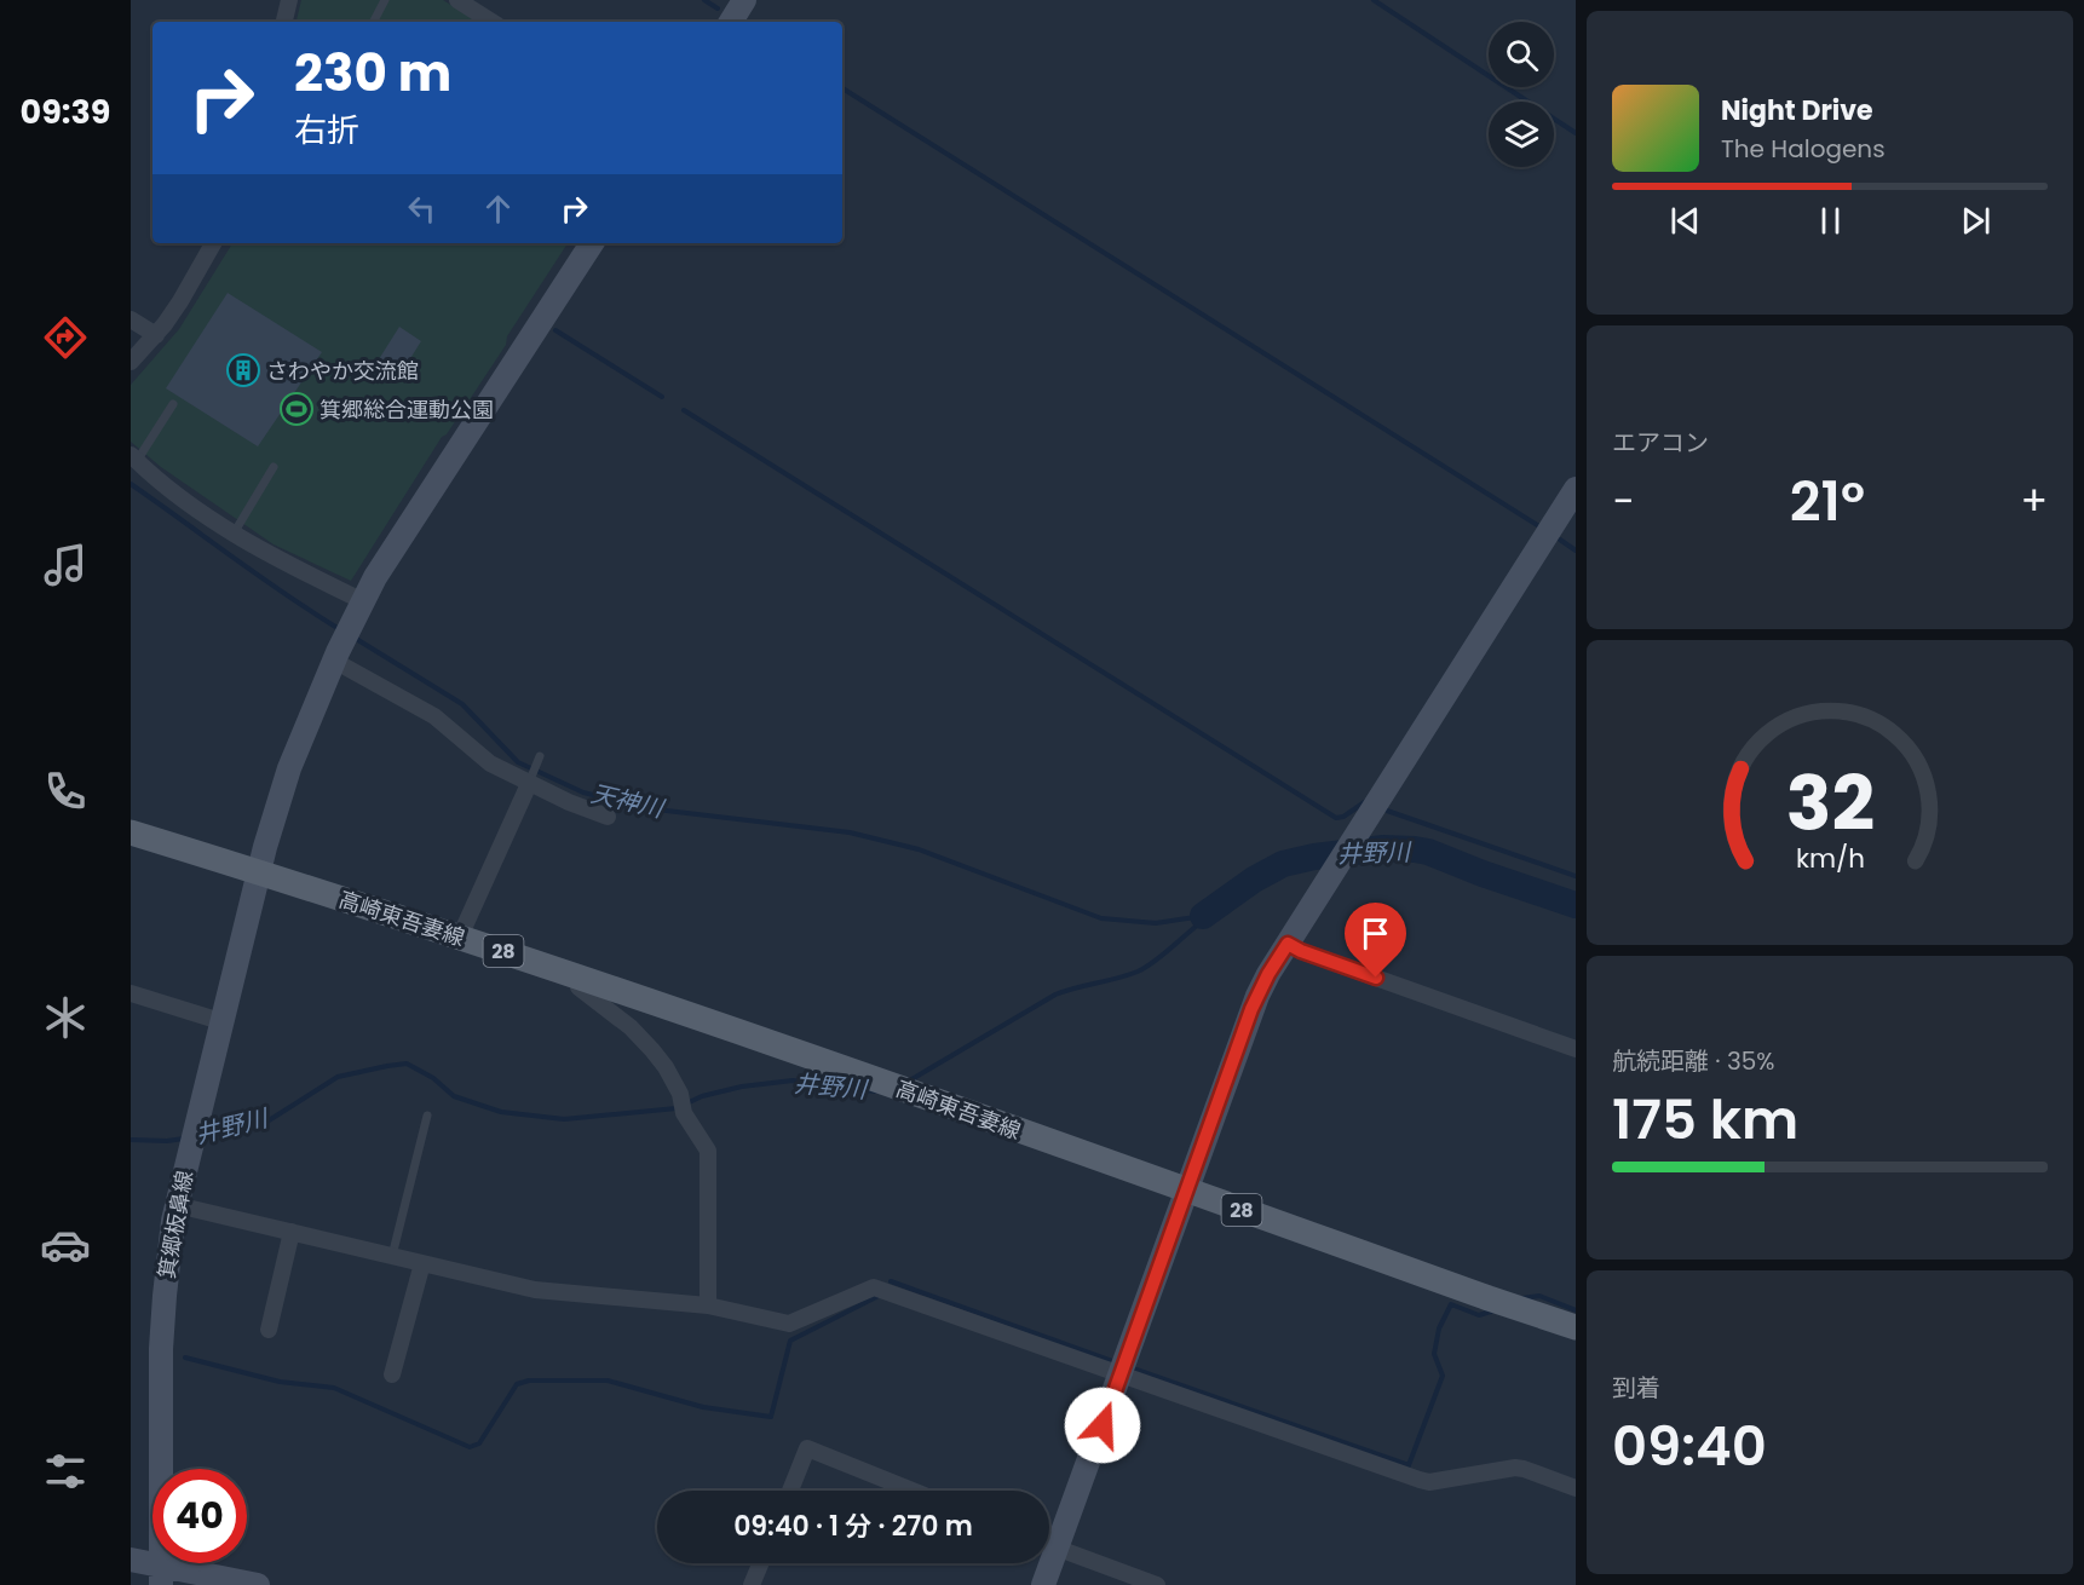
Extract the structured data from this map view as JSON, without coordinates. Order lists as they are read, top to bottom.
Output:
{
  "streets": {
    "main road": ["高崎東吾妻線", "28"],
    "street": ["箕郷板鼻線"]
  },
  "crossings": [
    ["高崎東吾妻線", "箕郷板鼻線"]
  ],
  "water": ["天神川", "井野川"],
  "places": {
    "building": ["さわやか交流館"],
    "sports": ["箕郷総合運動公園"]
  },
  "page": {
    "tabs": "09:39",
    "turn": ["230 m", "右折"],
    "song": ["Night Drive", "The Halogens"],
    "tile": [
      "エアコン",
      ["航続距離 · 35%", "175 km"],
      ["到着", "09:40"]
    ],
    "heat": ["−", "21°", "+"],
    "limit": "40",
    "trip": "09:40 · 1 分 · 270 m",
    "gauge": ["32", "km/h"]
  }
}
